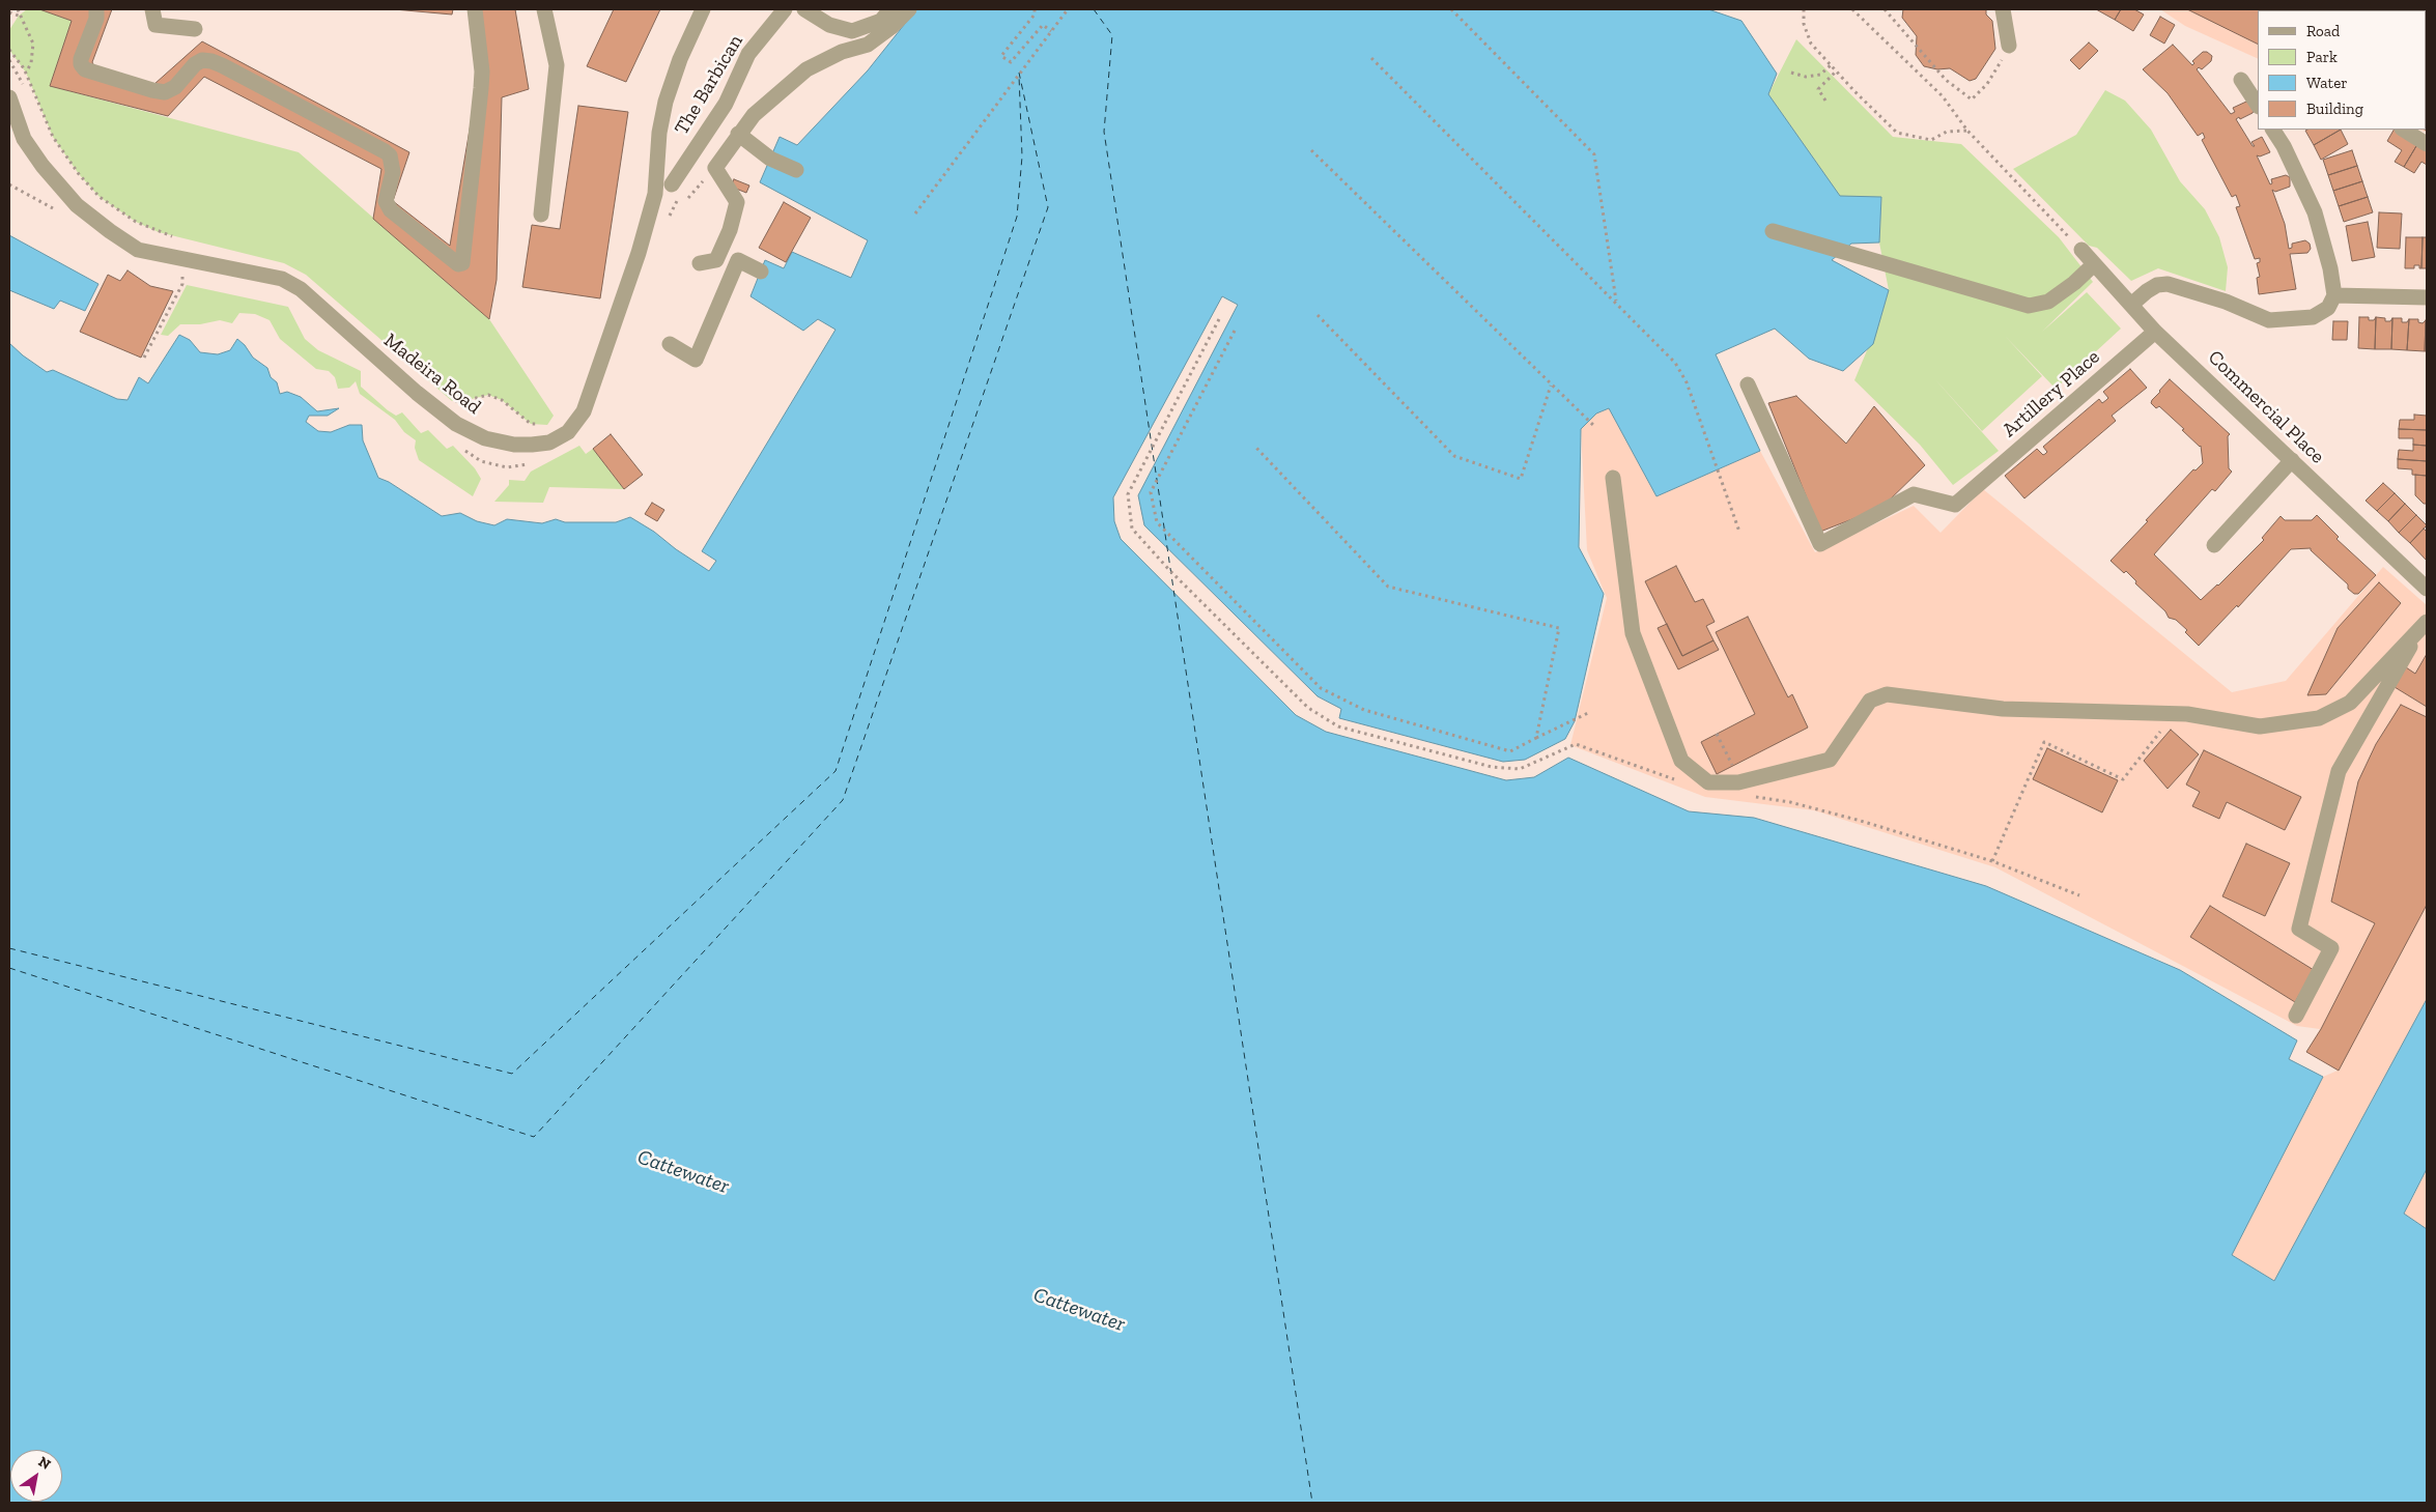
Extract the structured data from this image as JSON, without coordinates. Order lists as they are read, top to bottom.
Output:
{
  "streets": {
    "street": [
      "The Barbican",
      "Madeira Road",
      "Artillery Place",
      "Commercial Place"
    ]
  },
  "crossings": [
    ["Artillery Place", "Commercial Place"]
  ],
  "water": ["Cattewater"],
  "legend": [
    "Road",
    "Park",
    "Water",
    "Building"
  ],
  "north": "top right"
}
